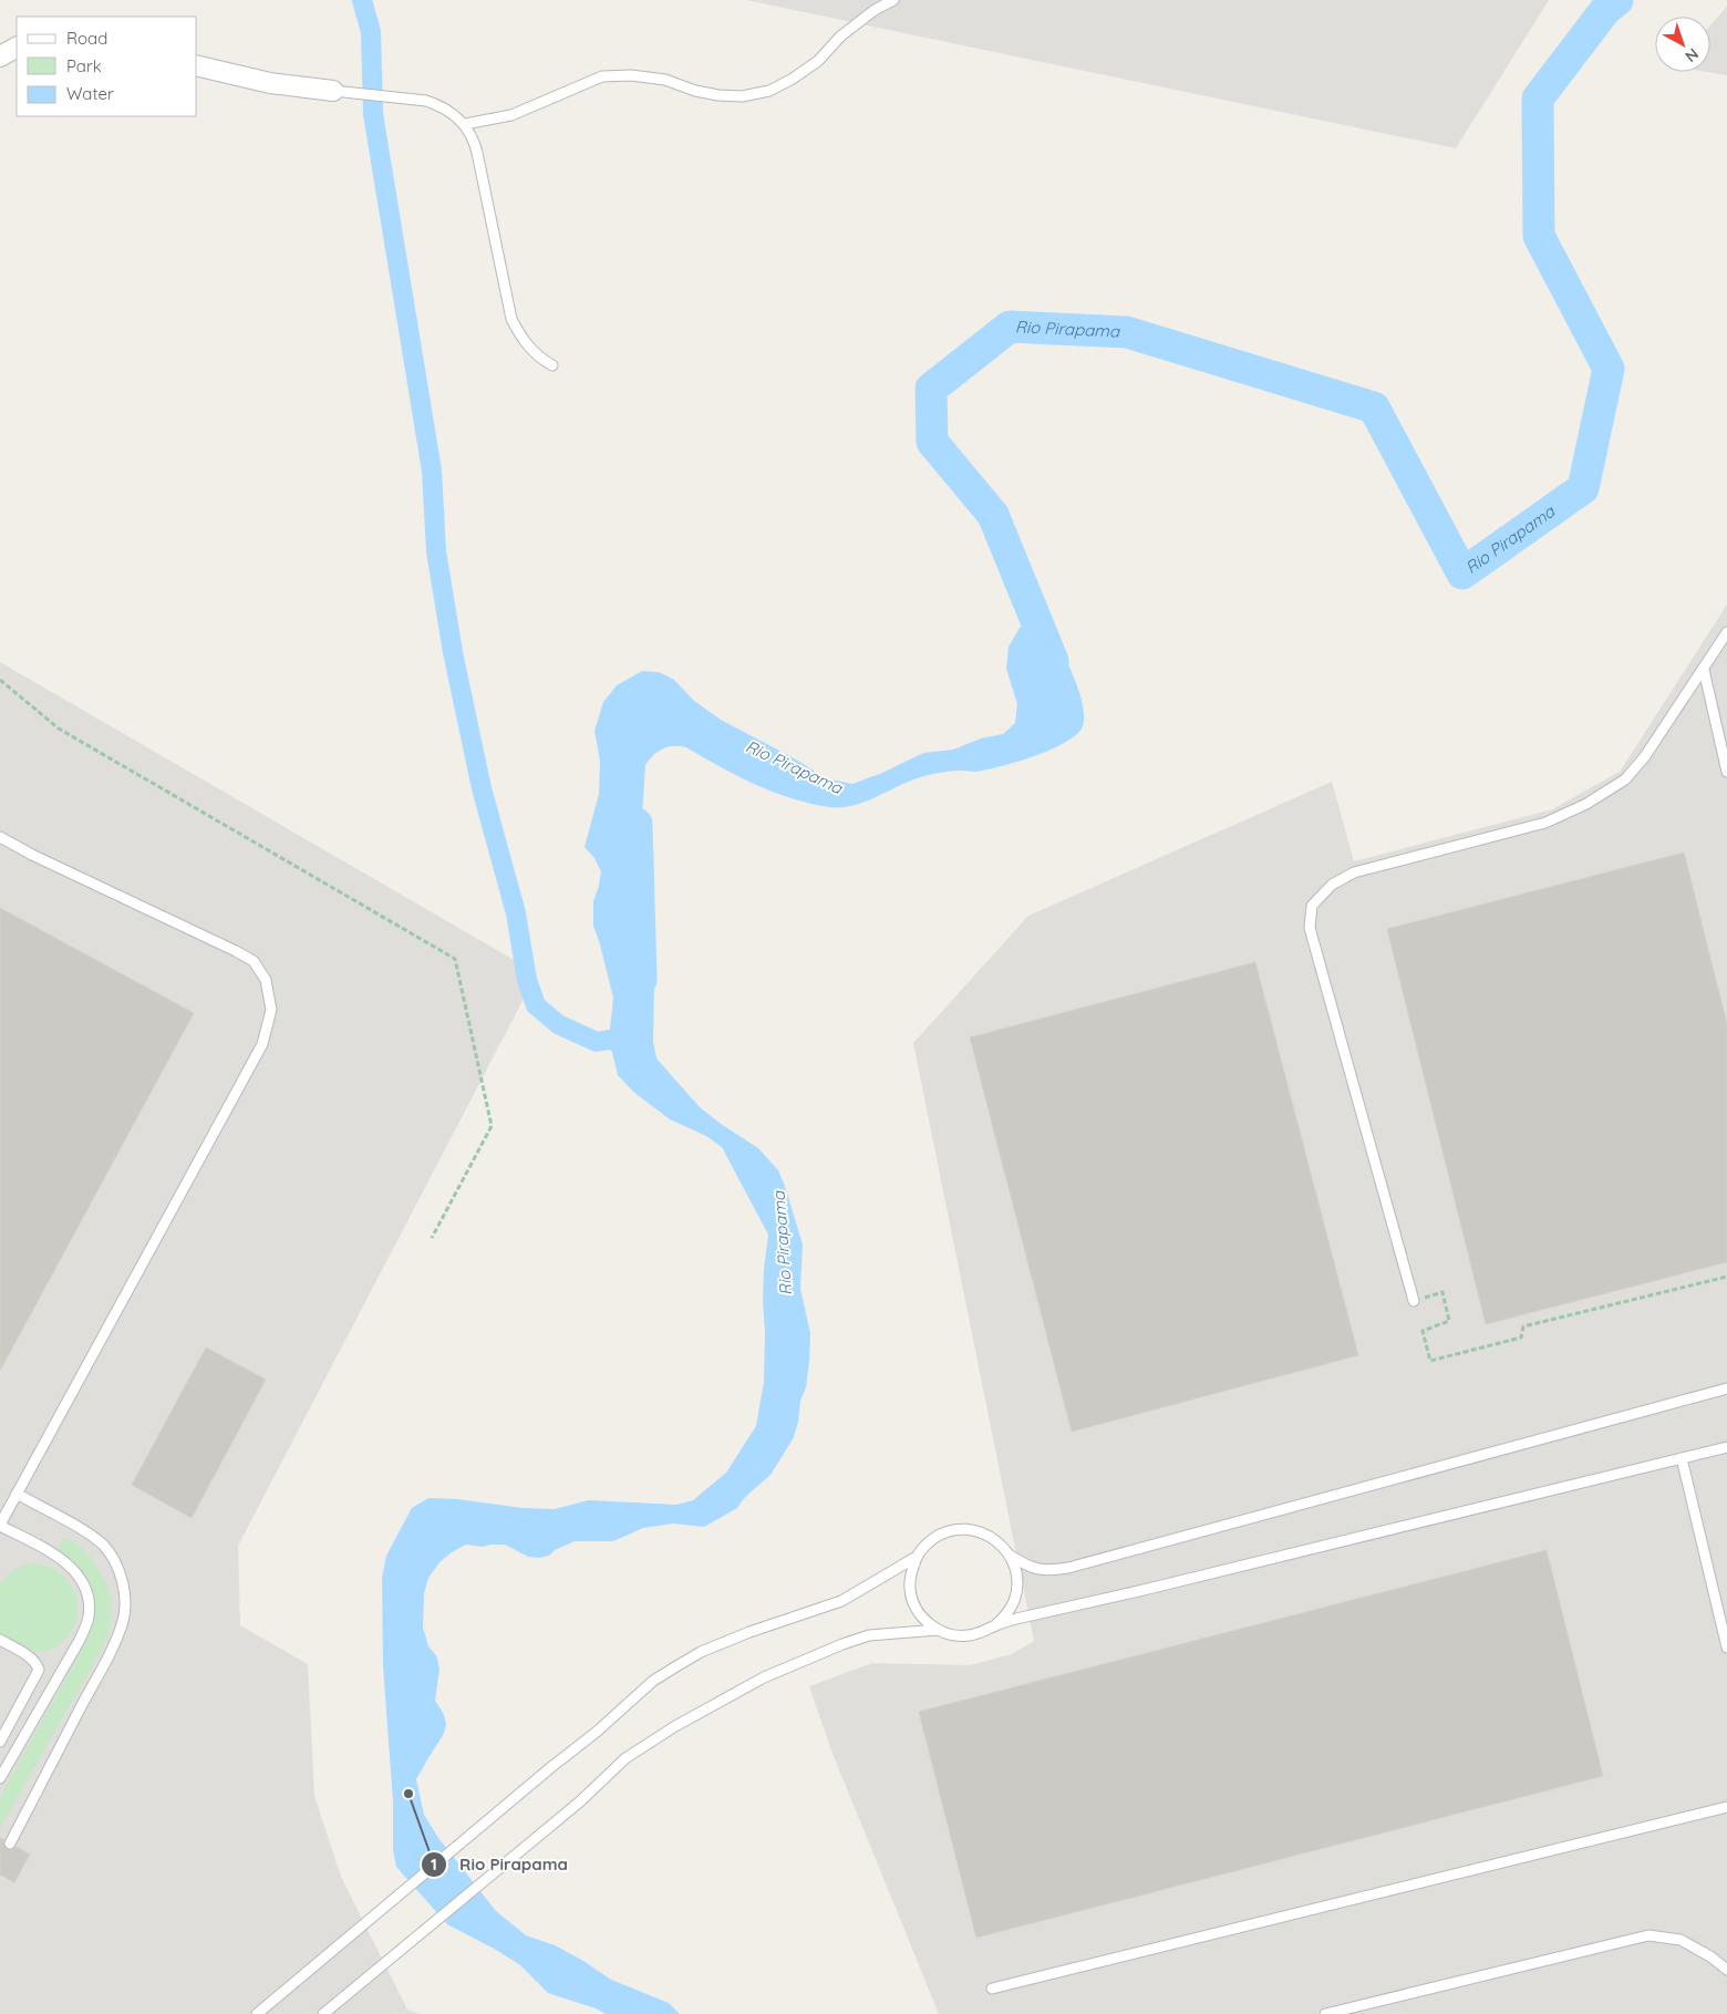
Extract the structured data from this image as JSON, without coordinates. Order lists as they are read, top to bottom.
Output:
{
  "water": ["Rio Pirapama"],
  "places": ["Rio Pirapama"],
  "legend": ["Road", "Park", "Water"],
  "north": "bottom right"
}
